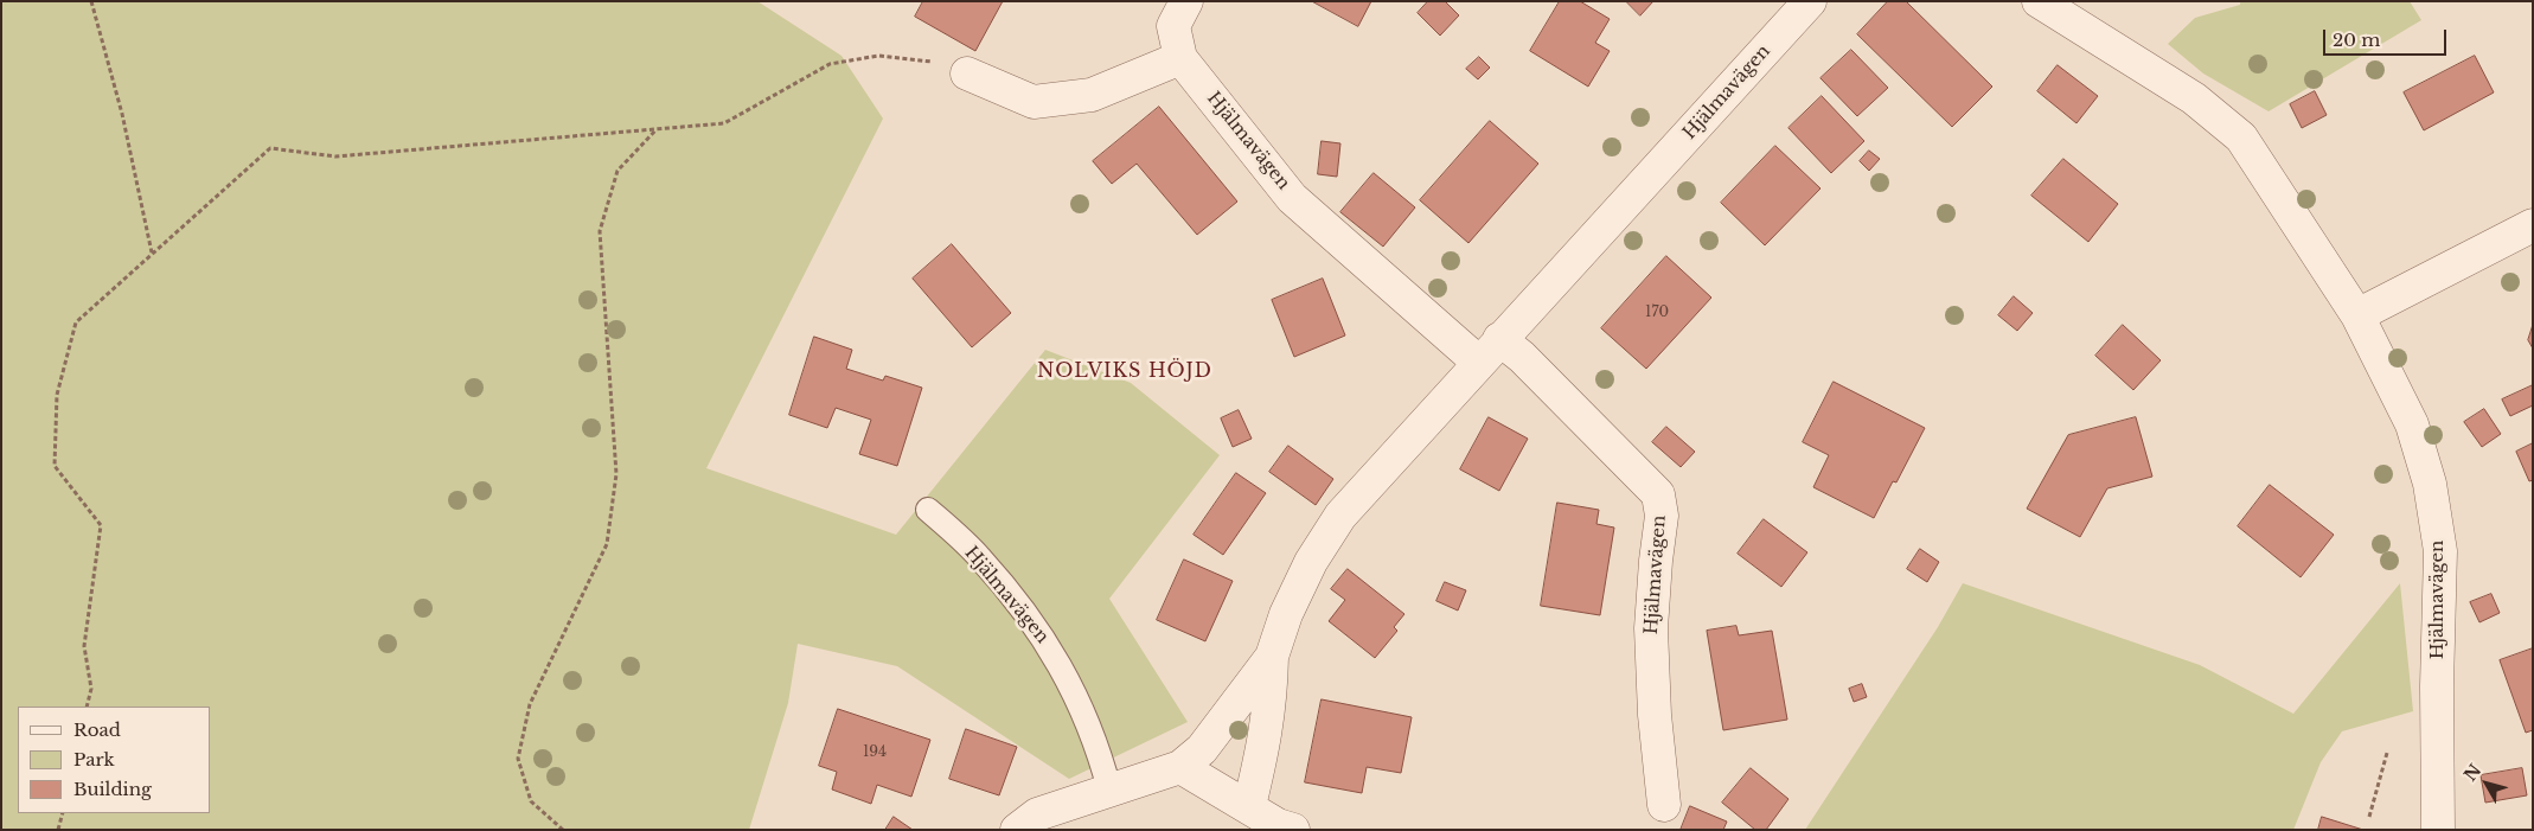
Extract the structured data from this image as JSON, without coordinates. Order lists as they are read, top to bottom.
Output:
{
  "streets": {
    "street": ["Hjälmavägen"]
  },
  "districts": ["NOLVIKS HÖJD"],
  "house_numbers": ["170", "194"],
  "legend": ["Road", "Park", "Building"],
  "scale_bar": "20 m",
  "north": "top left"
}
